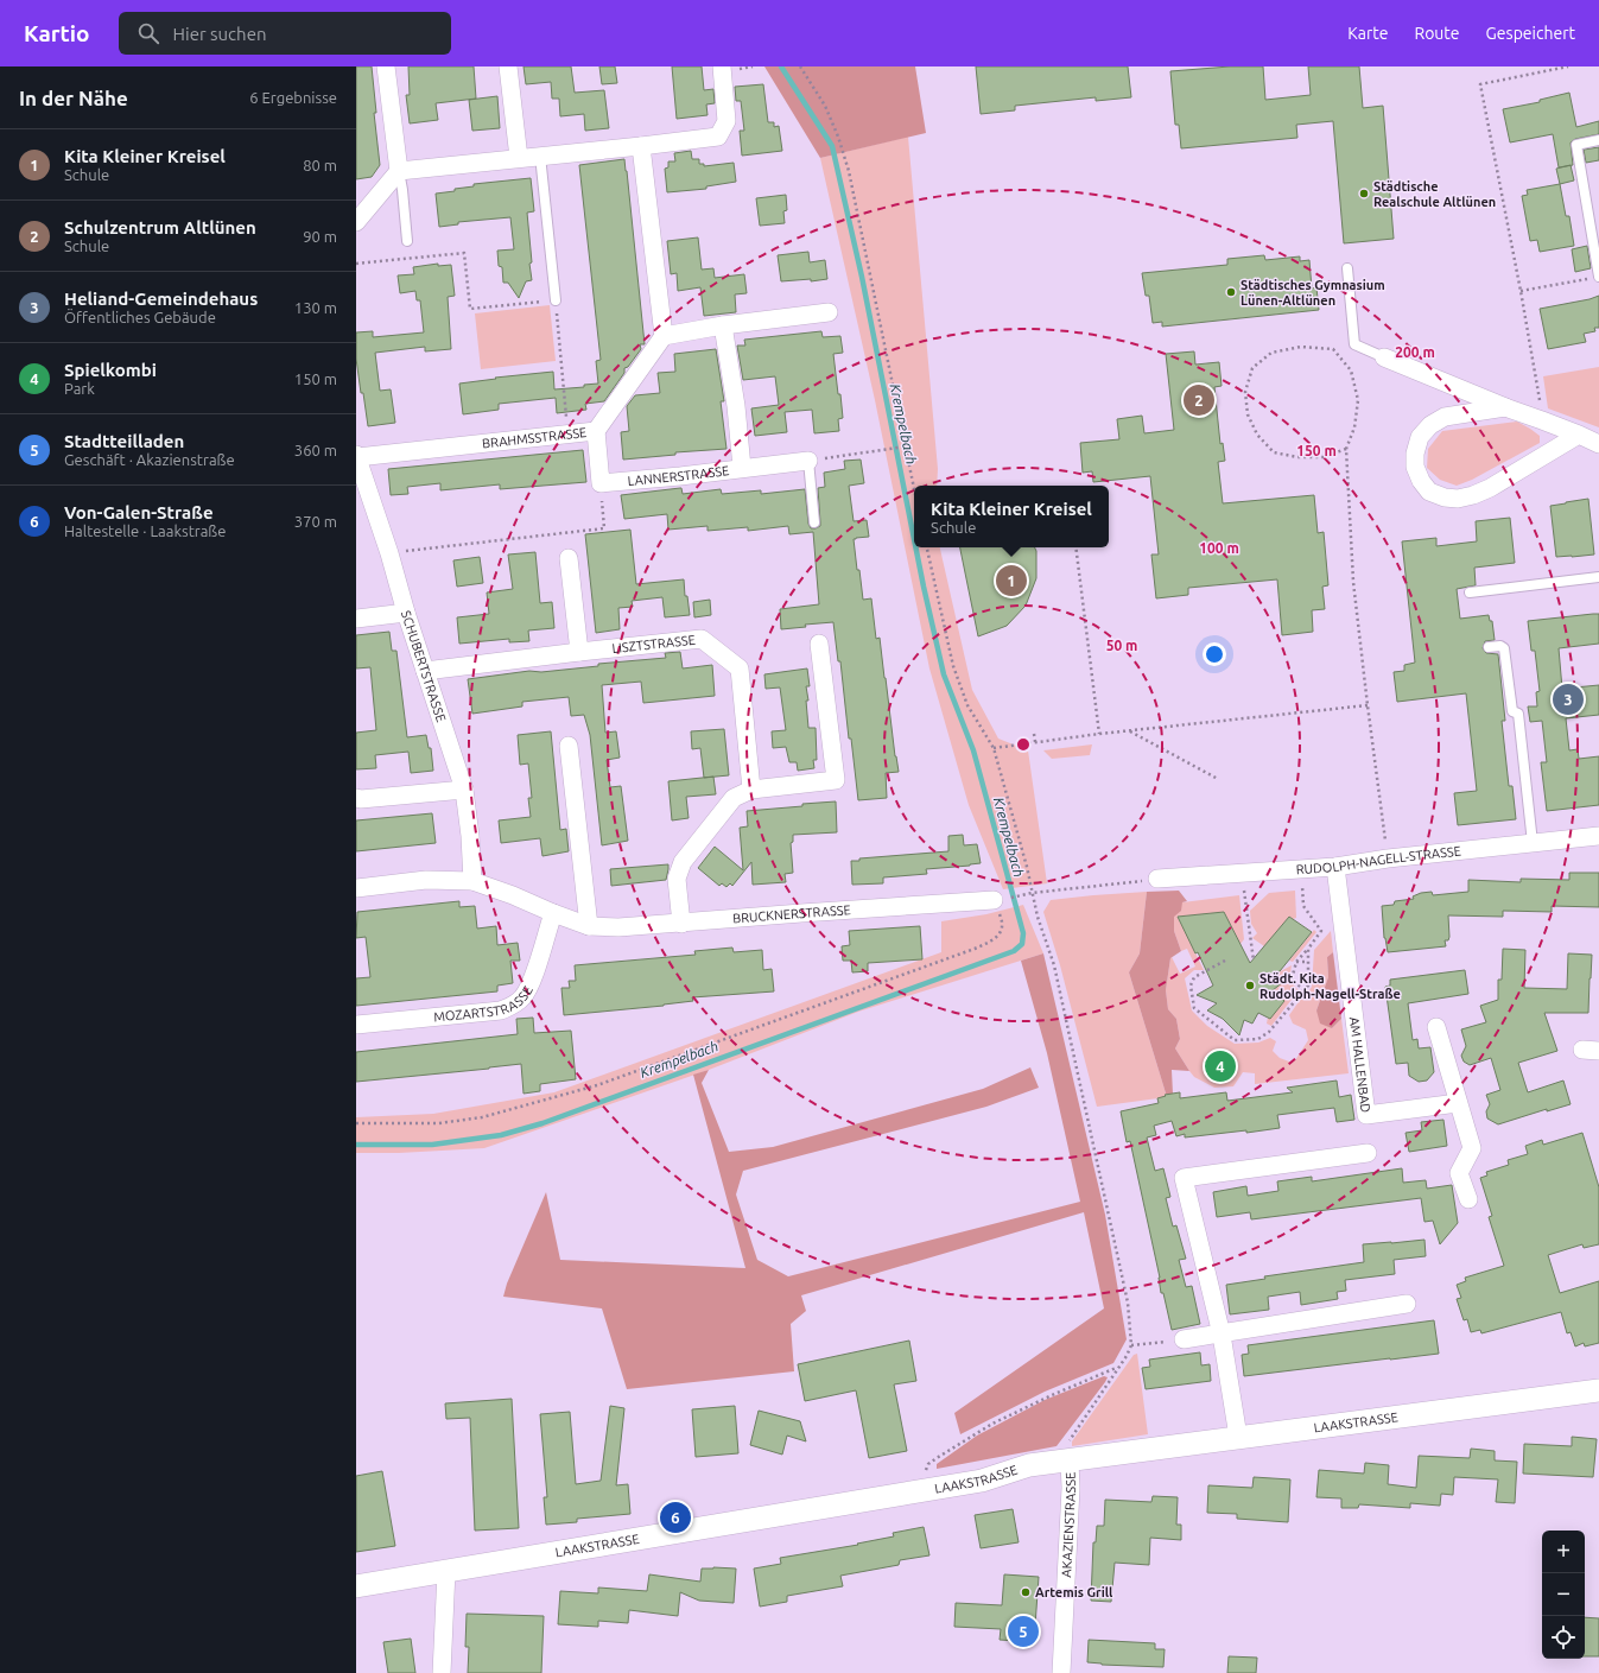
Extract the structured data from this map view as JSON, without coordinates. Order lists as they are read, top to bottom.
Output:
{
  "streets": {
    "street": [
      "BRAHMSSTRASSE",
      "LANNERSTRASSE",
      "LISZTSTRASSE",
      "SCHUBERTSTRASSE",
      "RUDOLPH-NAGELL-STRASSE",
      "BRUCKNERSTRASSE",
      "MOZARTSTRASSE",
      "AM HALLENBAD",
      "LAAKSTRASSE",
      "AKAZIENSTRASSE"
    ]
  },
  "crossings": [
    ["BRAHMSSTRASSE", "SCHUBERTSTRASSE"],
    ["LISZTSTRASSE", "SCHUBERTSTRASSE"],
    ["SCHUBERTSTRASSE", "BRUCKNERSTRASSE"],
    ["RUDOLPH-NAGELL-STRASSE", "AM HALLENBAD"],
    ["BRUCKNERSTRASSE", "MOZARTSTRASSE"],
    ["LAAKSTRASSE", "AKAZIENSTRASSE"]
  ],
  "water": ["Krempelbach"],
  "places": [
    "Städtische Realschule Altlünen",
    "Städtisches Gymnasium Lünen-Altlünen",
    "Städt. Kita Rudolph-Nagell-Straße",
    "Artemis Grill"
  ],
  "page": {
    "header": "Kartio",
    "search": "Hier suchen",
    "nav": ["Karte", "Route", "Gespeichert"],
    "heading": ["In der Nähe", "6 Ergebnisse"],
    "list": [
      {
        "mark": "1",
        "name": "Kita Kleiner Kreisel",
        "note": "Schule",
        "value": "80 m"
      },
      {
        "mark": "2",
        "name": "Schulzentrum Altlünen",
        "note": "Schule",
        "value": "90 m"
      },
      {
        "mark": "3",
        "name": "Heliand-Gemeindehaus",
        "note": "Öffentliches Gebäude",
        "value": "130 m"
      },
      {
        "mark": "4",
        "name": "Spielkombi",
        "note": "Park",
        "value": "150 m"
      },
      {
        "mark": "5",
        "name": "Stadtteilladen",
        "note": "Geschäft · Akazienstraße",
        "value": "360 m"
      },
      {
        "mark": "6",
        "name": "Von-Galen-Straße",
        "note": "Haltestelle · Laakstraße",
        "value": "370 m"
      }
    ],
    "pins": [
      "2",
      "1",
      "3",
      "4",
      "6",
      "5"
    ],
    "popup": ["Kita Kleiner Kreisel", "Schule"],
    "map_buttons": ["+", "−"]
  },
  "rings": [
    "200 m",
    "150 m",
    "100 m",
    "50 m"
  ]
}
